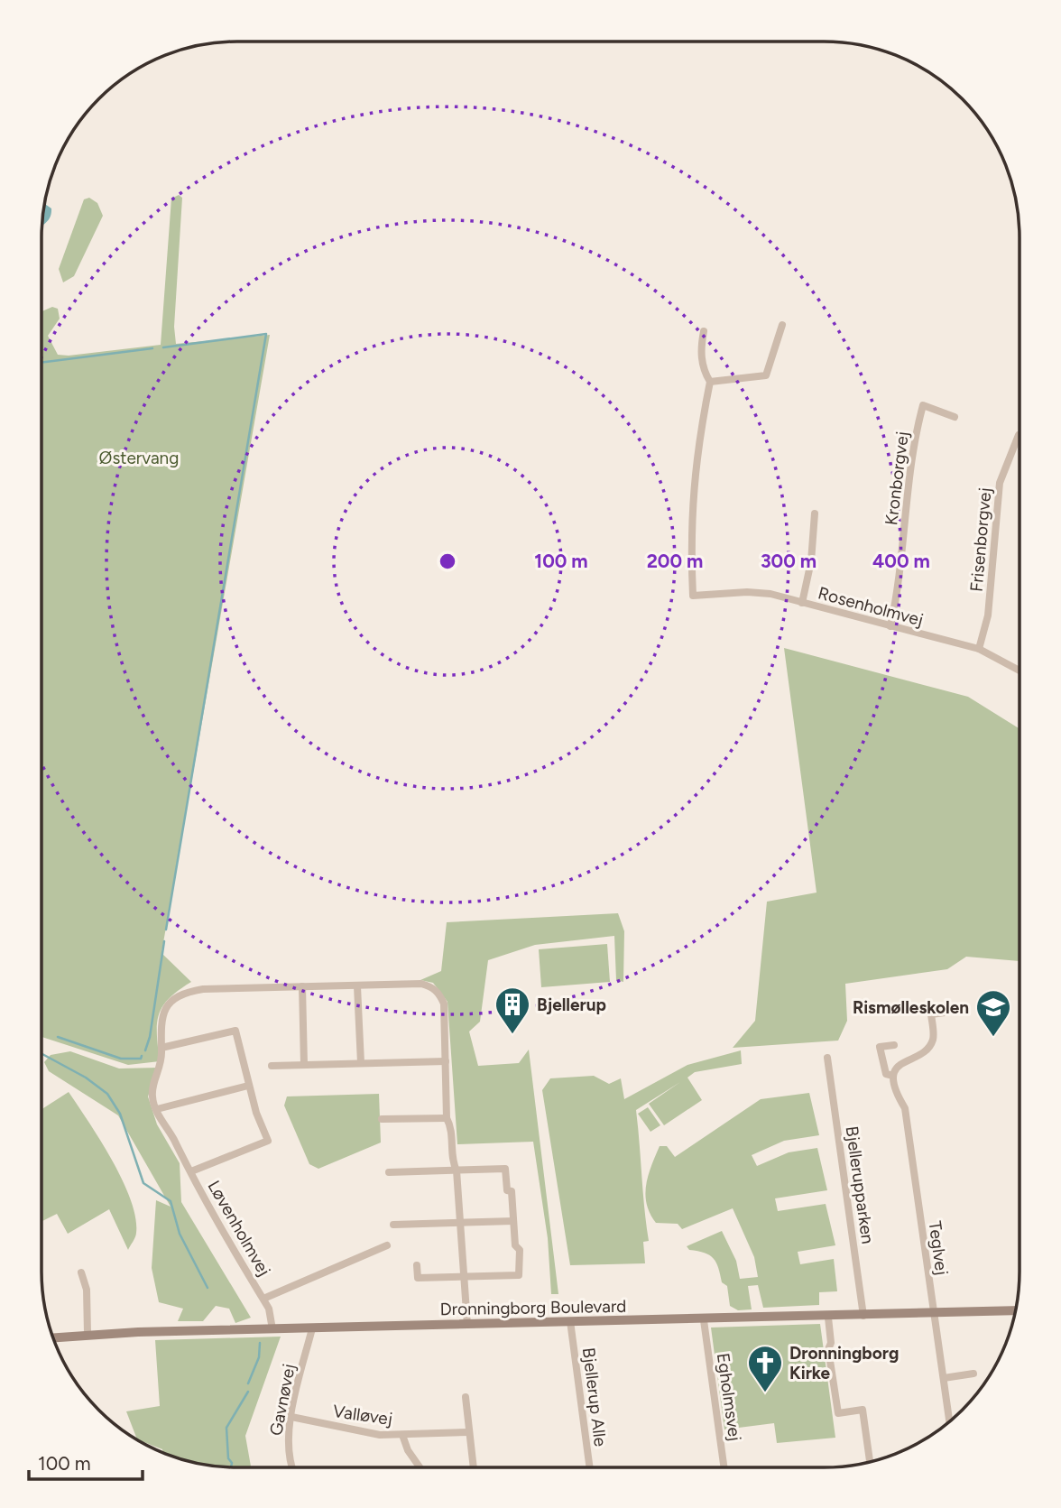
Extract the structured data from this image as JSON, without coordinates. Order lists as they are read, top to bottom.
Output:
{
  "streets": {
    "street": [
      "Kronborgvej",
      "Frisenborgvej",
      "Rosenholmvej",
      "Bjellerupparken",
      "Løvenholmvej",
      "Teglvej",
      "Dronningborg Boulevard",
      "Bjellerup Alle",
      "Egholmsvej",
      "Gavnøvej",
      "Valløvej"
    ]
  },
  "crossings": [
    ["Kronborgvej", "Rosenholmvej"],
    ["Frisenborgvej", "Rosenholmvej"],
    ["Bjellerupparken", "Dronningborg Boulevard"],
    ["Løvenholmvej", "Dronningborg Boulevard"],
    ["Teglvej", "Dronningborg Boulevard"],
    ["Dronningborg Boulevard", "Bjellerup Alle"],
    ["Dronningborg Boulevard", "Egholmsvej"],
    ["Dronningborg Boulevard", "Gavnøvej"],
    ["Gavnøvej", "Valløvej"]
  ],
  "parks": ["Østervang"],
  "places": {
    "building": ["Bjellerup"],
    "school or university": ["Rismølleskolen"],
    "church": ["Dronningborg Kirke"]
  },
  "scale_bar": "100 m",
  "rings": [
    "100 m",
    "200 m",
    "300 m",
    "400 m"
  ]
}
